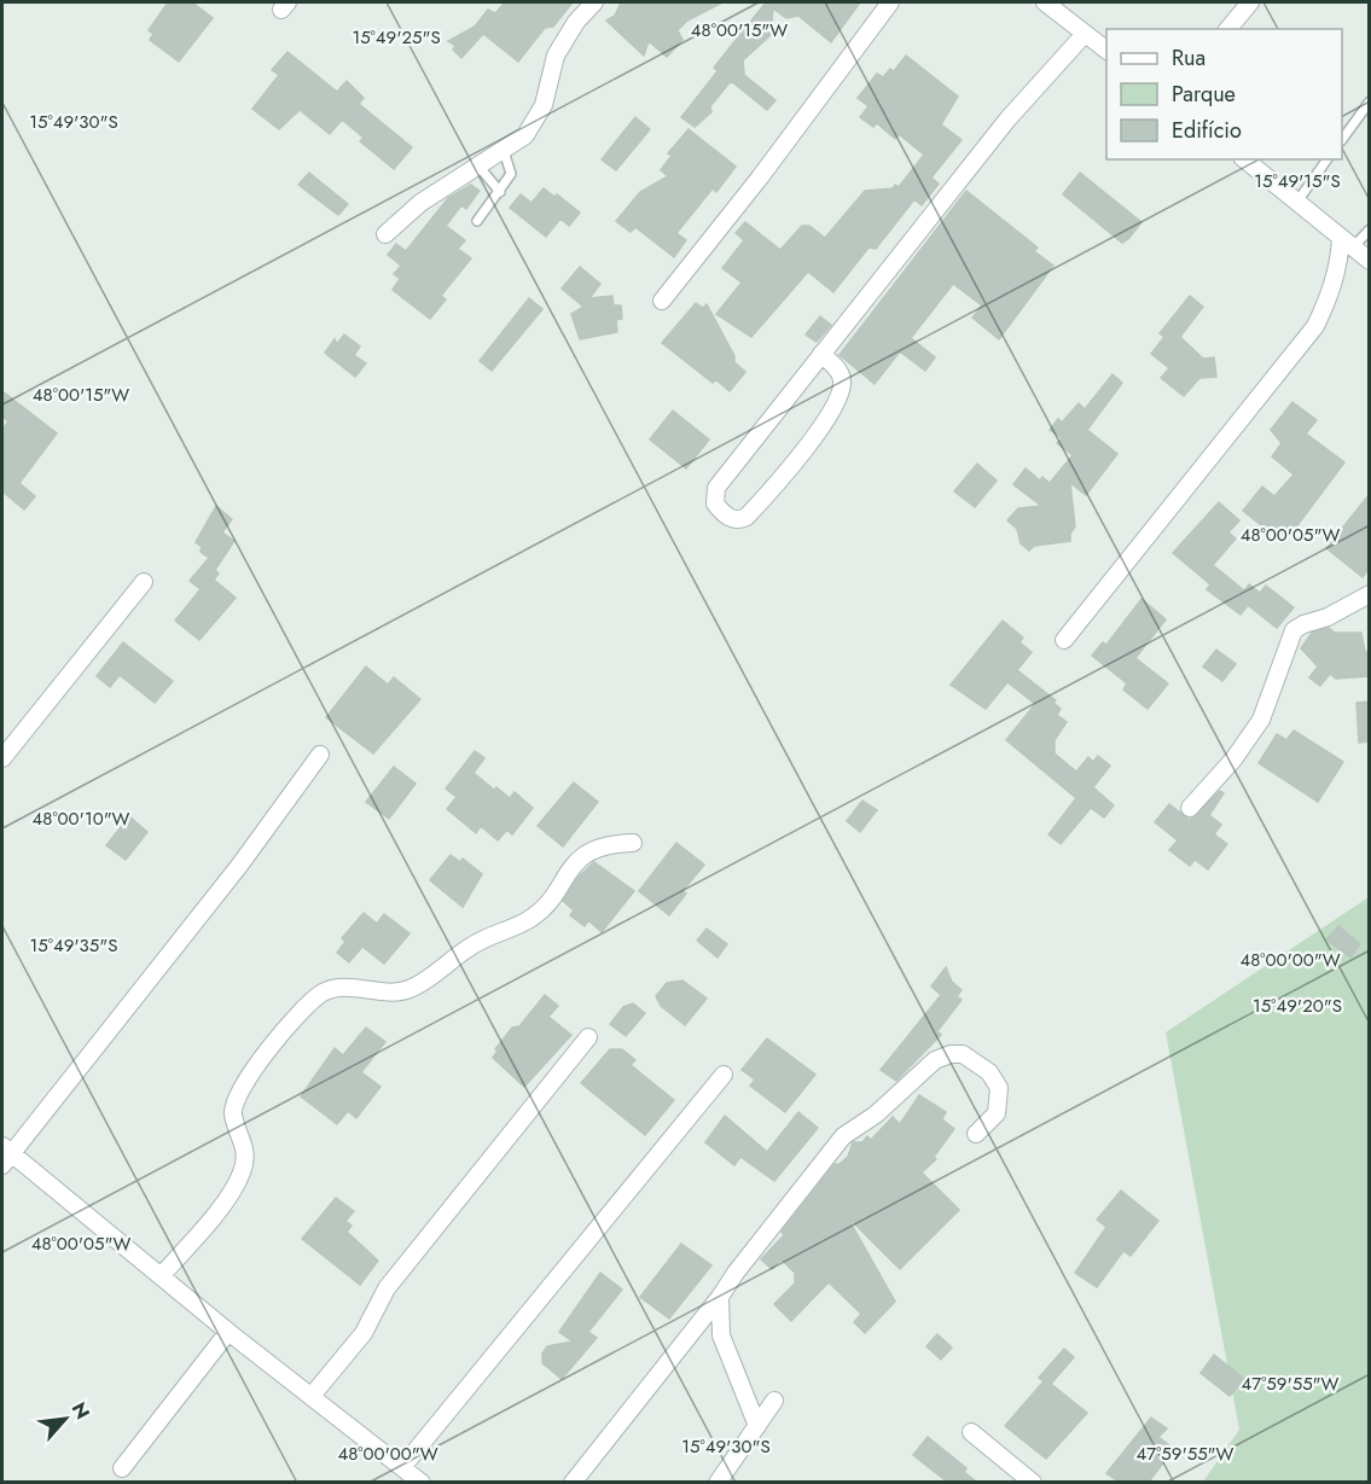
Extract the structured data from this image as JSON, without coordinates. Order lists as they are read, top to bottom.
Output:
{
  "legend": ["Rua", "Parque", "Edifício"],
  "north": "top right",
  "coordinates": [
    "48°00'15\"W",
    "15°49'25\"S",
    "15°49'30\"S",
    "15°49'15\"S",
    "48°00'05\"W",
    "48°00'10\"W",
    "15°49'35\"S",
    "48°00'00\"W",
    "15°49'20\"S",
    "47°59'55\"W"
  ]
}
